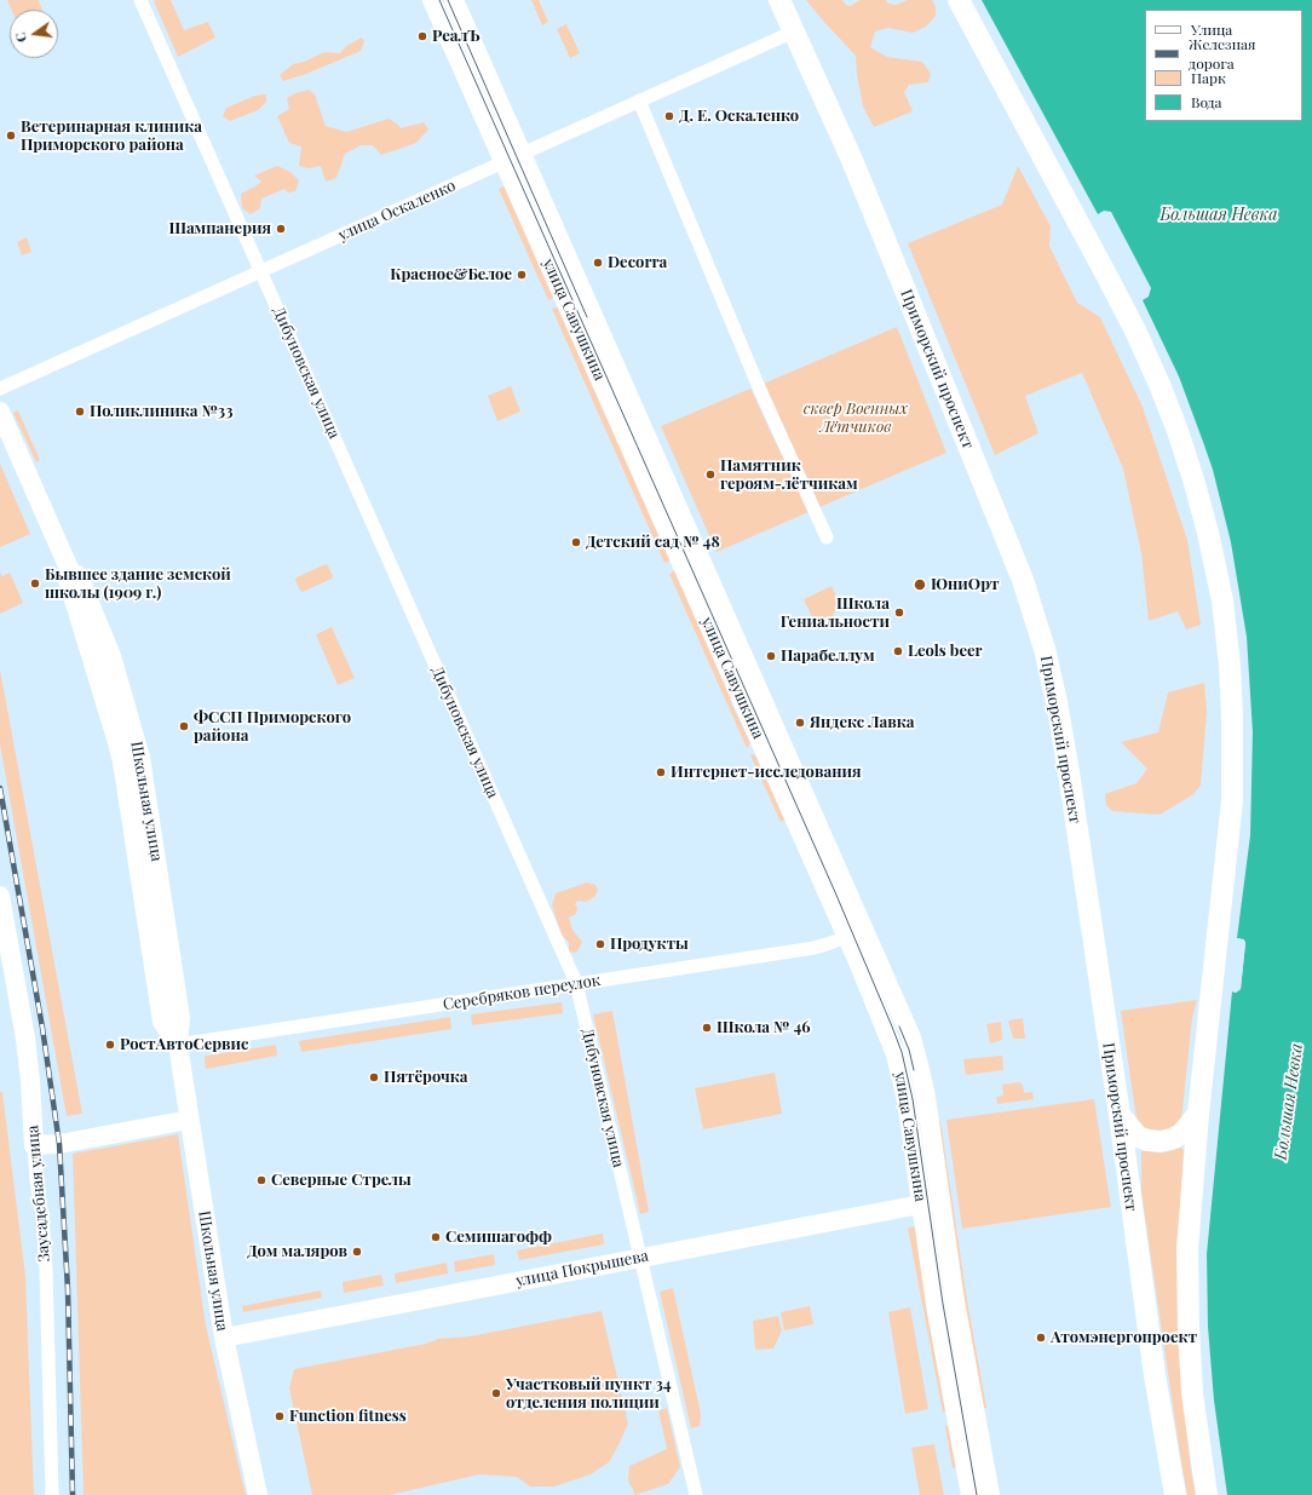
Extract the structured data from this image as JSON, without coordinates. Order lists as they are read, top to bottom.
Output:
{
  "streets": {
    "main road": [
      "улица Савушкина",
      "Приморский проспект",
      "Школьная улица",
      "Заусадебная улица",
      "улица Покрышева"
    ],
    "street": ["улица Оскаленко", "Дибуновская улица", "Серебряков переулок"]
  },
  "crossings": [
    ["улица Оскаленко", "улица Савушкина"],
    ["улица Оскаленко", "Приморский проспект"],
    ["улица Оскаленко", "Дибуновская улица"],
    ["улица Савушкина", "Серебряков переулок"],
    ["улица Савушкина", "улица Покрышева"],
    ["Дибуновская улица", "Серебряков переулок"],
    ["Дибуновская улица", "улица Покрышева"],
    ["Школьная улица", "Серебряков переулок"],
    ["Школьная улица", "улица Покрышева"]
  ],
  "water": ["Большая Невка"],
  "parks": ["сквер Военных Лётчиков"],
  "places": [
    "РеалЪ",
    "Д. Е. Оскаленко",
    "Ветеринарная клиника Приморского района",
    "Шампанерия",
    "Decorra",
    "Красное&Белое",
    "Поликлиника №33",
    "Памятник героям-лётчикам",
    "Детский сад № 48",
    "Бывшее здание земской школы (1909 г.)",
    "ЮниОрт",
    "Школа Гениальности",
    "Leols beer",
    "Парабеллум",
    "Яндекс Лавка",
    "ФССП Приморского района",
    "Интернет-исследования",
    "Продукты",
    "Школа № 46",
    "РостАвтоСервис",
    "Пятёрочка",
    "Северные Стрелы",
    "Семишагофф",
    "Дом маляров",
    "Атомэнергопроект",
    "Участковый пункт 34 отделения полиции",
    "Function fitness"
  ],
  "legend": [
    "Улица",
    "Железная дорога",
    "Парк",
    "Вода"
  ],
  "north": "left"
}
